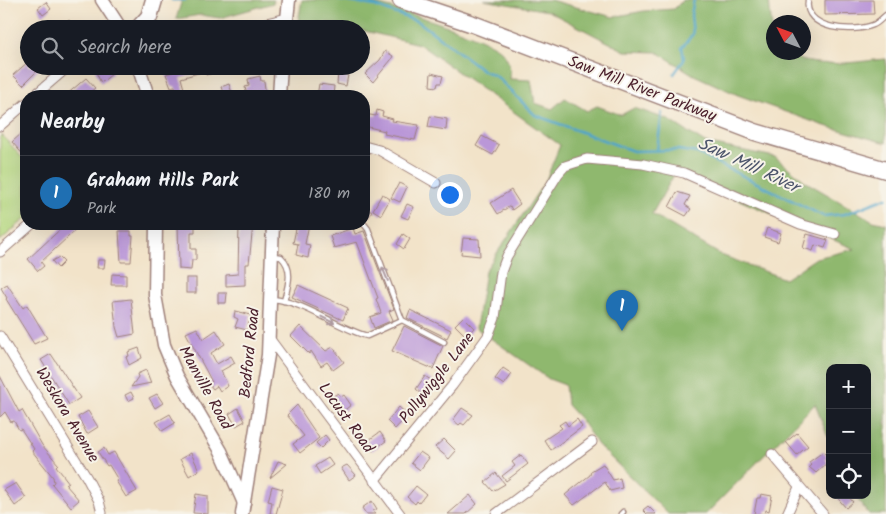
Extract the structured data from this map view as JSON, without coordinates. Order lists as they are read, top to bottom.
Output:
{
  "streets": {
    "highway": ["Saw Mill River Parkway"],
    "main road": ["Bedford Road", "Manville Road"],
    "street": ["Pollywiggle Lane", "Weskora Avenue", "Locust Road"]
  },
  "crossings": [
    ["Bedford Road", "Manville Road"],
    ["Bedford Road", "Locust Road"],
    ["Pollywiggle Lane", "Locust Road"]
  ],
  "water": ["Saw Mill River"],
  "north": "top left",
  "page": {
    "search": "Search here",
    "heading": "Nearby",
    "list": [
      {
        "mark": "1",
        "name": "Graham Hills Park",
        "note": "Park",
        "value": "180 m"
      }
    ],
    "pins": "1",
    "map_buttons": ["+", "−"]
  }
}
